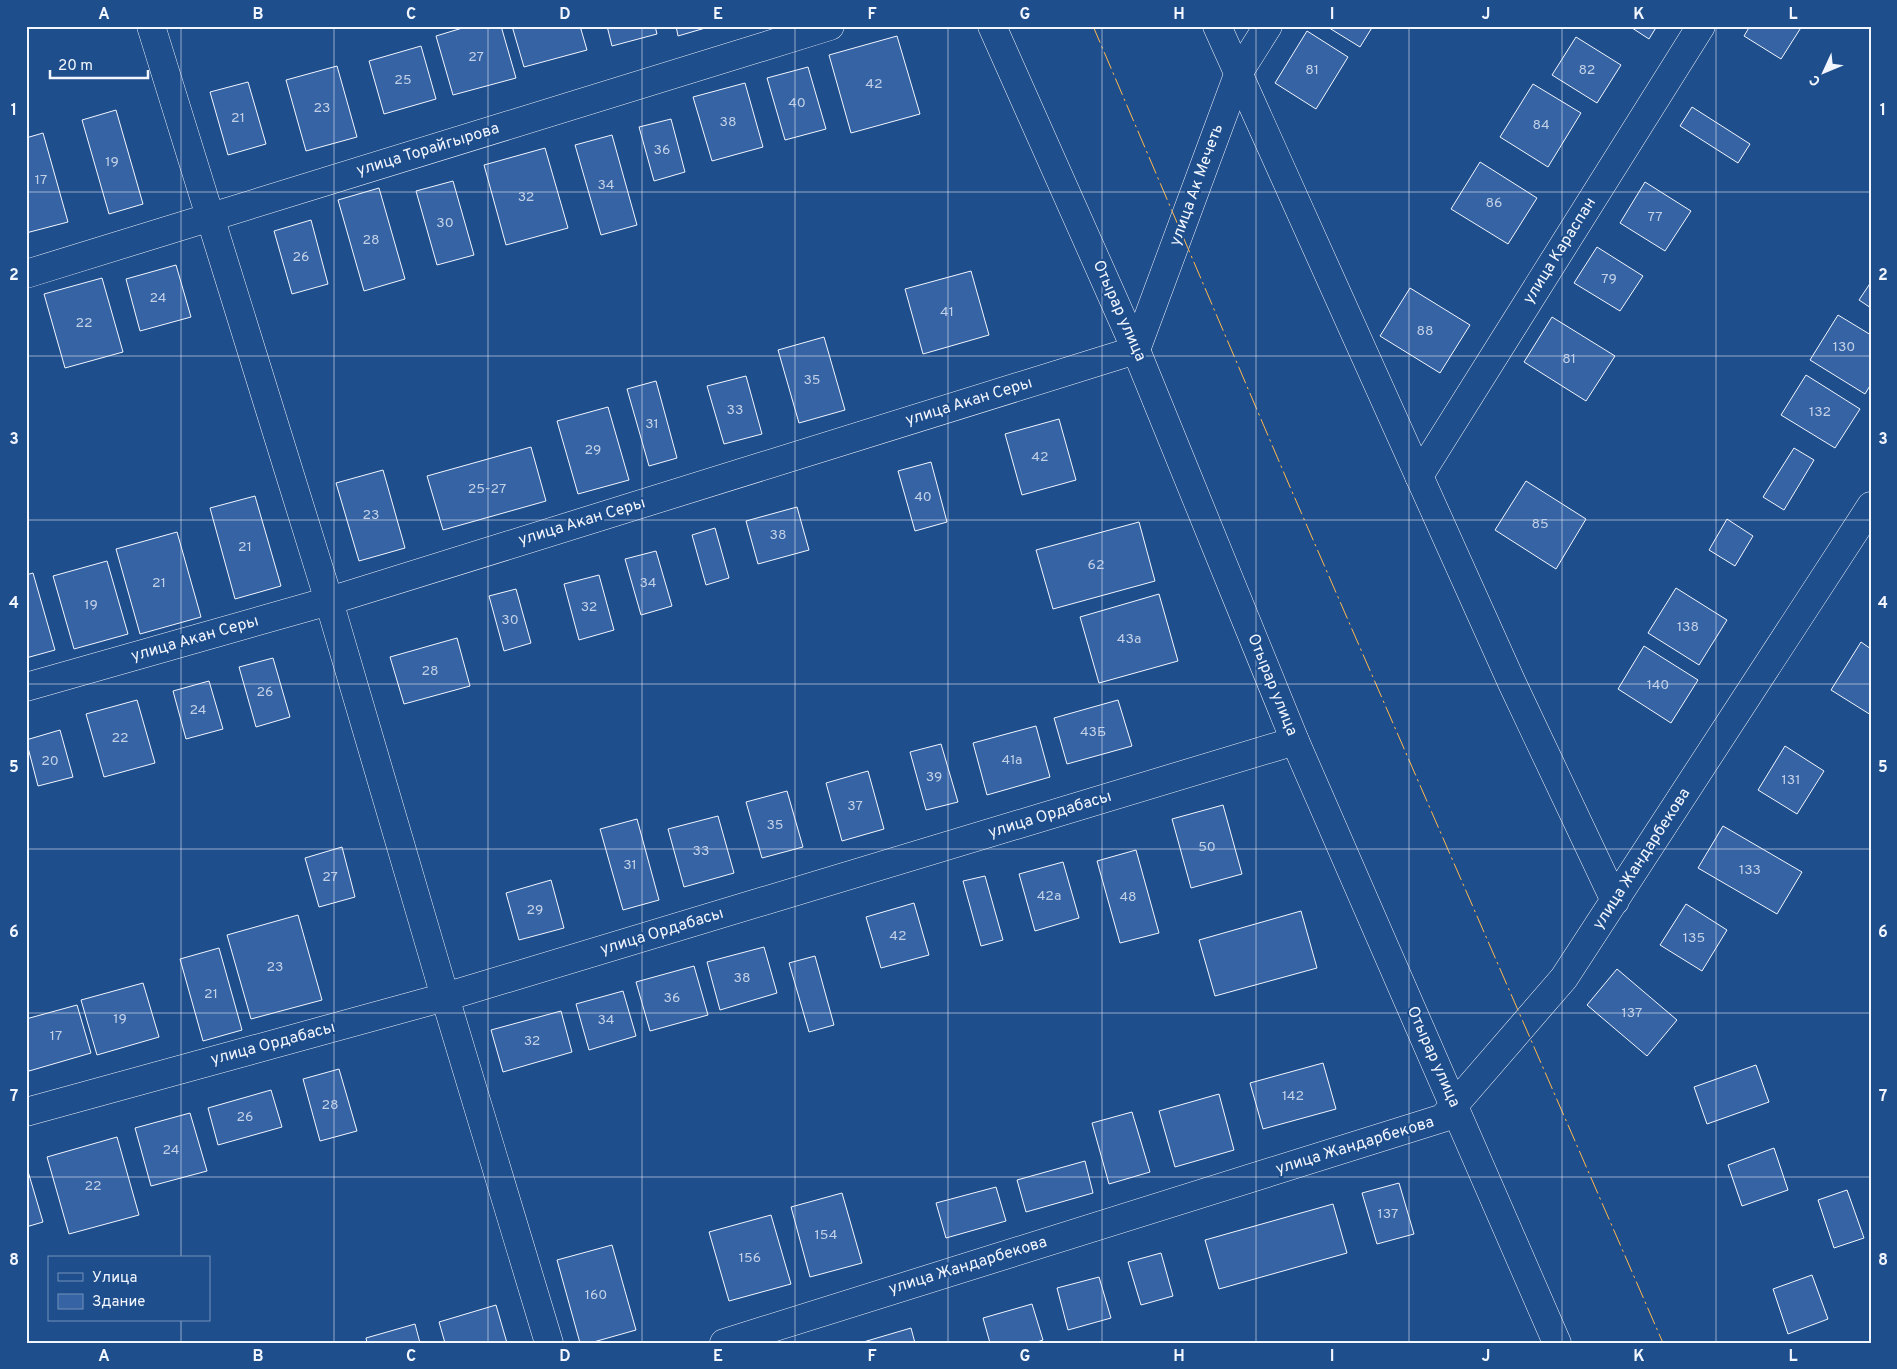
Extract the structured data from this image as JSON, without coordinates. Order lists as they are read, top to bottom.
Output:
{
  "streets": {
    "street": [
      "улица Торайгырова",
      "улица Ак Мечеть",
      "улица Караспан",
      "Отырар улица",
      "улица Акан Серы",
      "улица Ордабасы",
      "улица Жандарбекова"
    ]
  },
  "crossings": [
    ["улица Ак Мечеть", "Отырар улица"],
    ["улица Ак Мечеть", "улица Акан Серы"],
    ["Отырар улица", "улица Акан Серы"],
    ["Отырар улица", "улица Ордабасы"],
    ["Отырар улица", "улица Жандарбекова"]
  ],
  "house_numbers": [
    "27",
    "81",
    "82",
    "25",
    "42",
    "40",
    "23",
    "21",
    "38",
    "84",
    "36",
    "19",
    "17",
    "34",
    "32",
    "86",
    "77",
    "30",
    "28",
    "26",
    "79",
    "24",
    "41",
    "22",
    "88",
    "130",
    "81",
    "35",
    "33",
    "132",
    "31",
    "29",
    "42",
    "25-27",
    "40",
    "23",
    "85",
    "38",
    "21",
    "62",
    "21",
    "34",
    "19",
    "32",
    "30",
    "138",
    "43а",
    "28",
    "140",
    "26",
    "24",
    "43Б",
    "22",
    "41а",
    "20",
    "39",
    "131",
    "37",
    "35",
    "50",
    "33",
    "31",
    "133",
    "27",
    "42а",
    "48",
    "29",
    "42",
    "135",
    "23",
    "38",
    "21",
    "36",
    "137",
    "19",
    "34",
    "17",
    "32",
    "142",
    "28",
    "26",
    "24",
    "22",
    "137",
    "154",
    "156",
    "160"
  ],
  "legend": ["Улица", "Здание"],
  "scale_bar": "20 m",
  "north": "bottom left",
  "grid": {
    "columns": [
      "A",
      "B",
      "C",
      "D",
      "E",
      "F",
      "G",
      "H",
      "I",
      "J",
      "K",
      "L"
    ],
    "rows": [
      "1",
      "2",
      "3",
      "4",
      "5",
      "6",
      "7",
      "8"
    ]
  }
}
